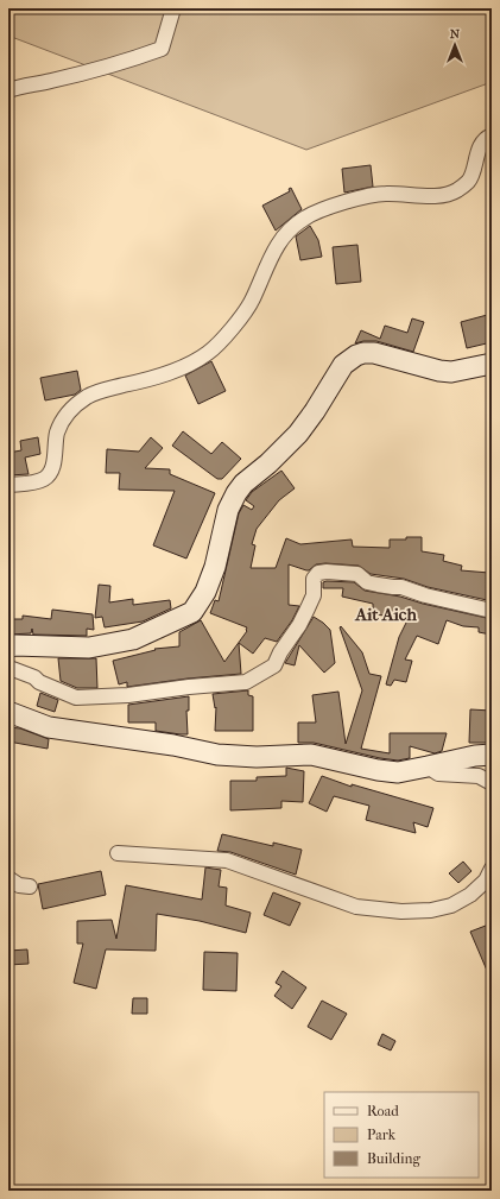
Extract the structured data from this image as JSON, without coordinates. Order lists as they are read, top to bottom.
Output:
{
  "districts": ["Ait Aich"],
  "legend": ["Road", "Park", "Building"],
  "north": "top"
}
